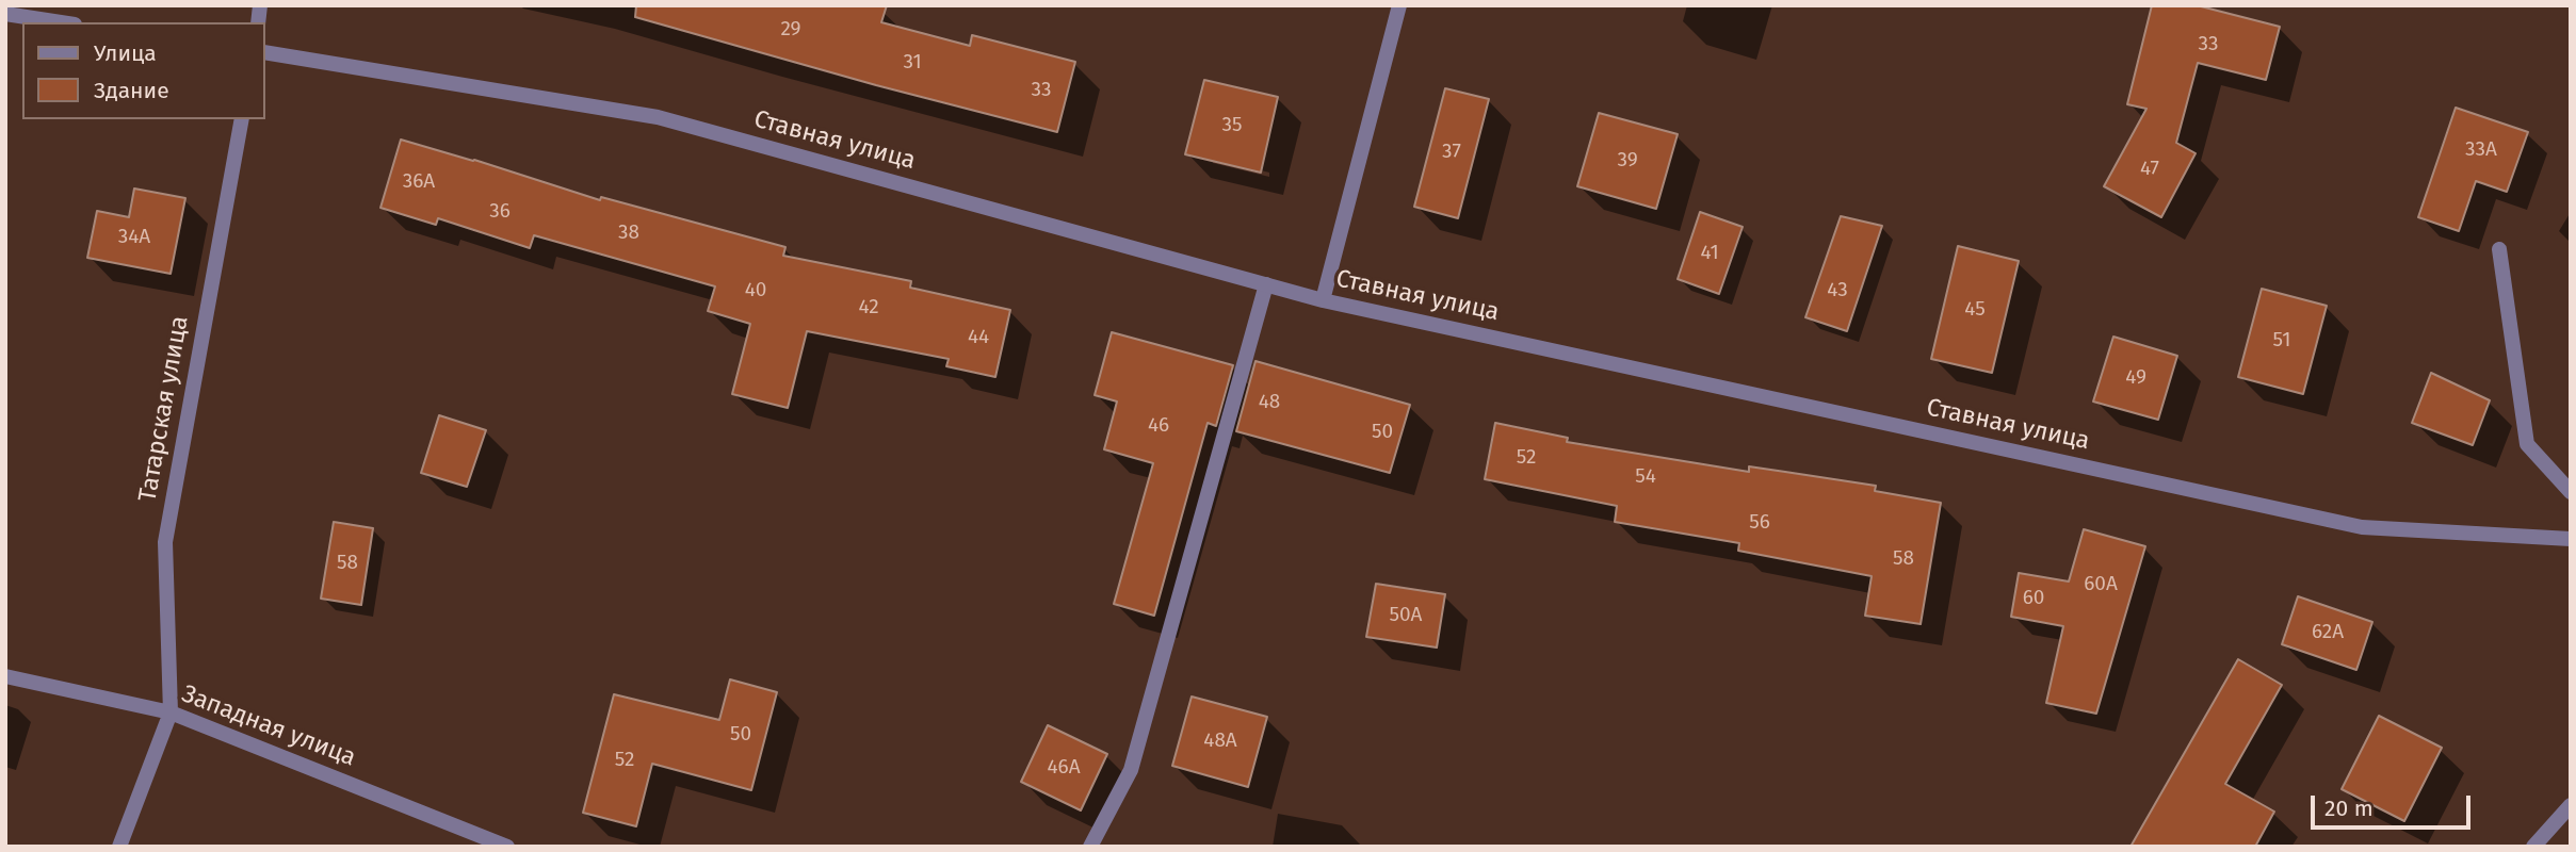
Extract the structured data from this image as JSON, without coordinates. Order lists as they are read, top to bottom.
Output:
{
  "streets": {
    "street": ["Ставная улица", "Татарская улица", "Западная улица"]
  },
  "crossings": [
    ["Татарская улица", "Западная улица"]
  ],
  "house_numbers": [
    "29",
    "33",
    "31",
    "33",
    "35",
    "33А",
    "37",
    "39",
    "47",
    "36А",
    "36",
    "38",
    "34А",
    "41",
    "40",
    "43",
    "42",
    "45",
    "44",
    "51",
    "49",
    "48",
    "46",
    "50",
    "52",
    "54",
    "56",
    "58",
    "58",
    "60А",
    "60",
    "50А",
    "62А",
    "50",
    "48А",
    "52",
    "46А"
  ],
  "legend": ["Улица", "Здание"],
  "scale_bar": "20 m"
}
